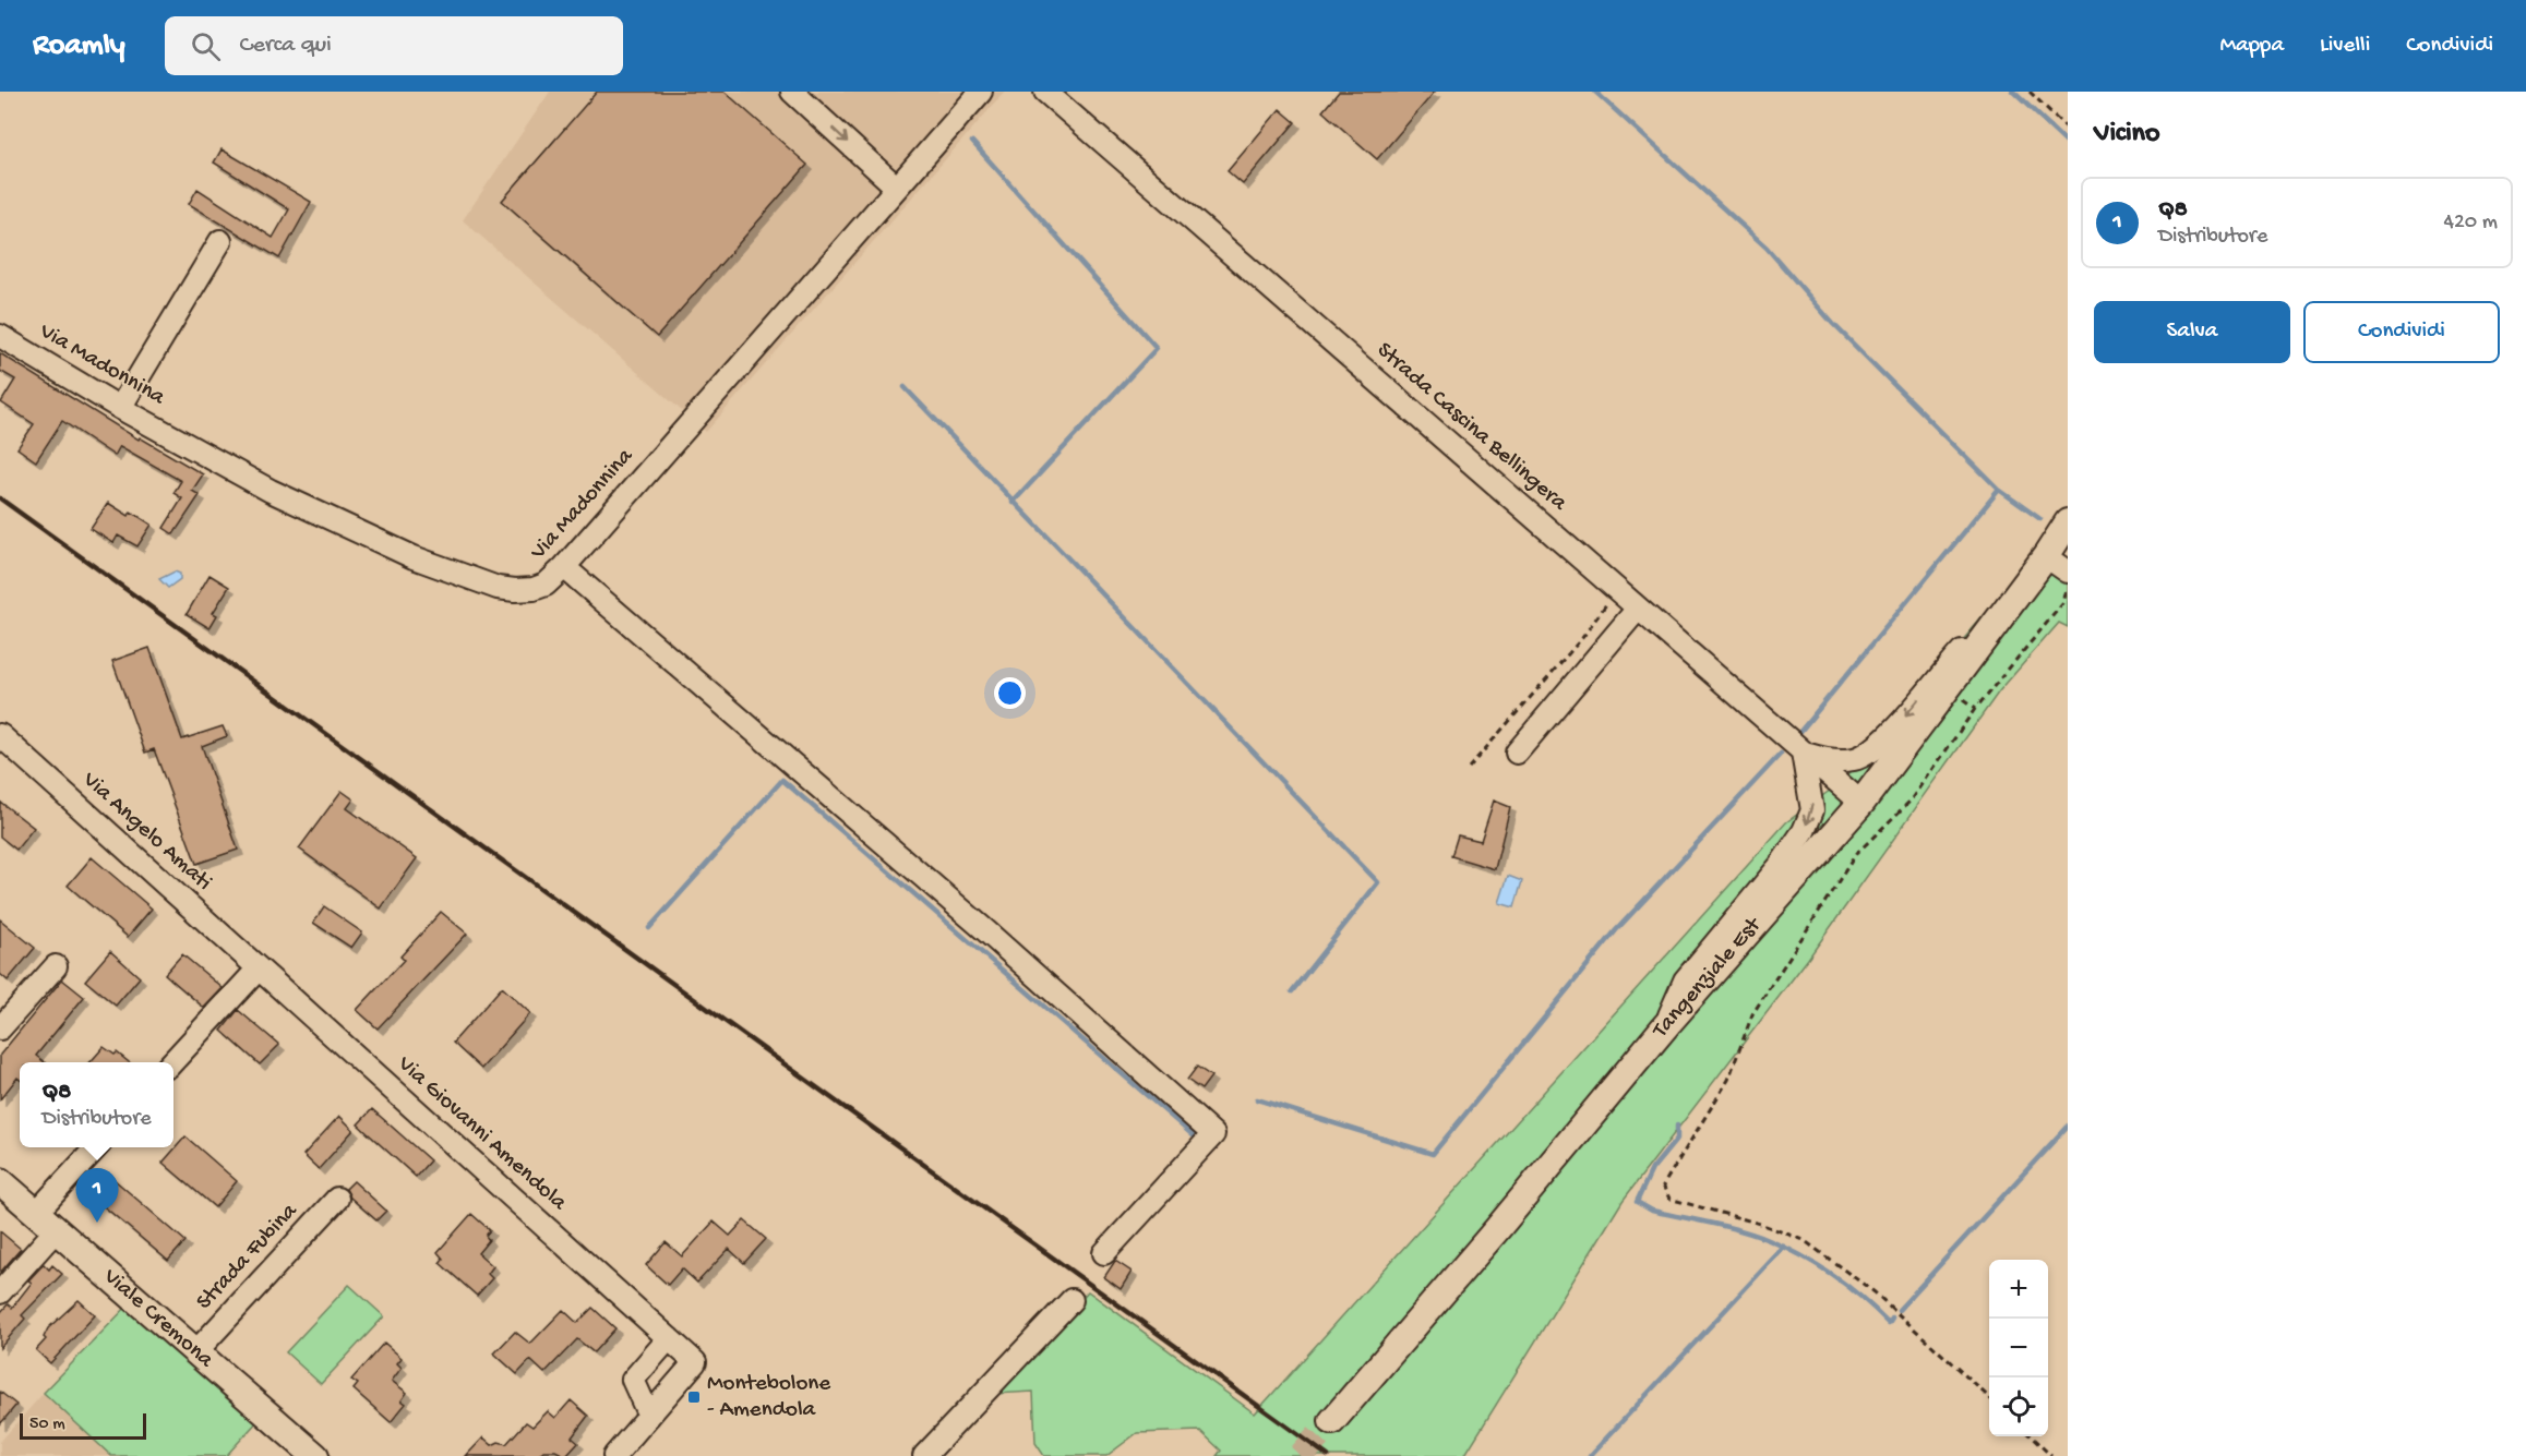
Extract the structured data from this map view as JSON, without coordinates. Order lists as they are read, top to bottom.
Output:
{
  "streets": {
    "main road": ["Tangenziale Est", "Viale Cremona"],
    "street": [
      "Via Madonnina",
      "Strada Cascina Bellingera",
      "Via Angelo Amati",
      "Via Giovanni Amendola",
      "Strada Fubina"
    ]
  },
  "crossings": [
    ["Strada Cascina Bellingera", "Tangenziale Est"],
    ["Via Angelo Amati", "Via Giovanni Amendola"],
    ["Strada Fubina", "Viale Cremona"]
  ],
  "places": {
    "transit": ["Montebolone - Amendola"]
  },
  "scale_bar": "50 m",
  "page": {
    "header": "Roamly",
    "search": "Cerca qui",
    "nav": ["Mappa", "Livelli", "Condividi"],
    "heading": "Vicino",
    "list": [
      {
        "mark": "1",
        "name": "Q8",
        "note": "Distributore",
        "value": "420 m"
      }
    ],
    "buttons": ["Salva", "Condividi"],
    "popup": ["Q8", "Distributore"],
    "pins": "1",
    "map_buttons": ["+", "−"],
    "scale": "50 m"
  }
}
